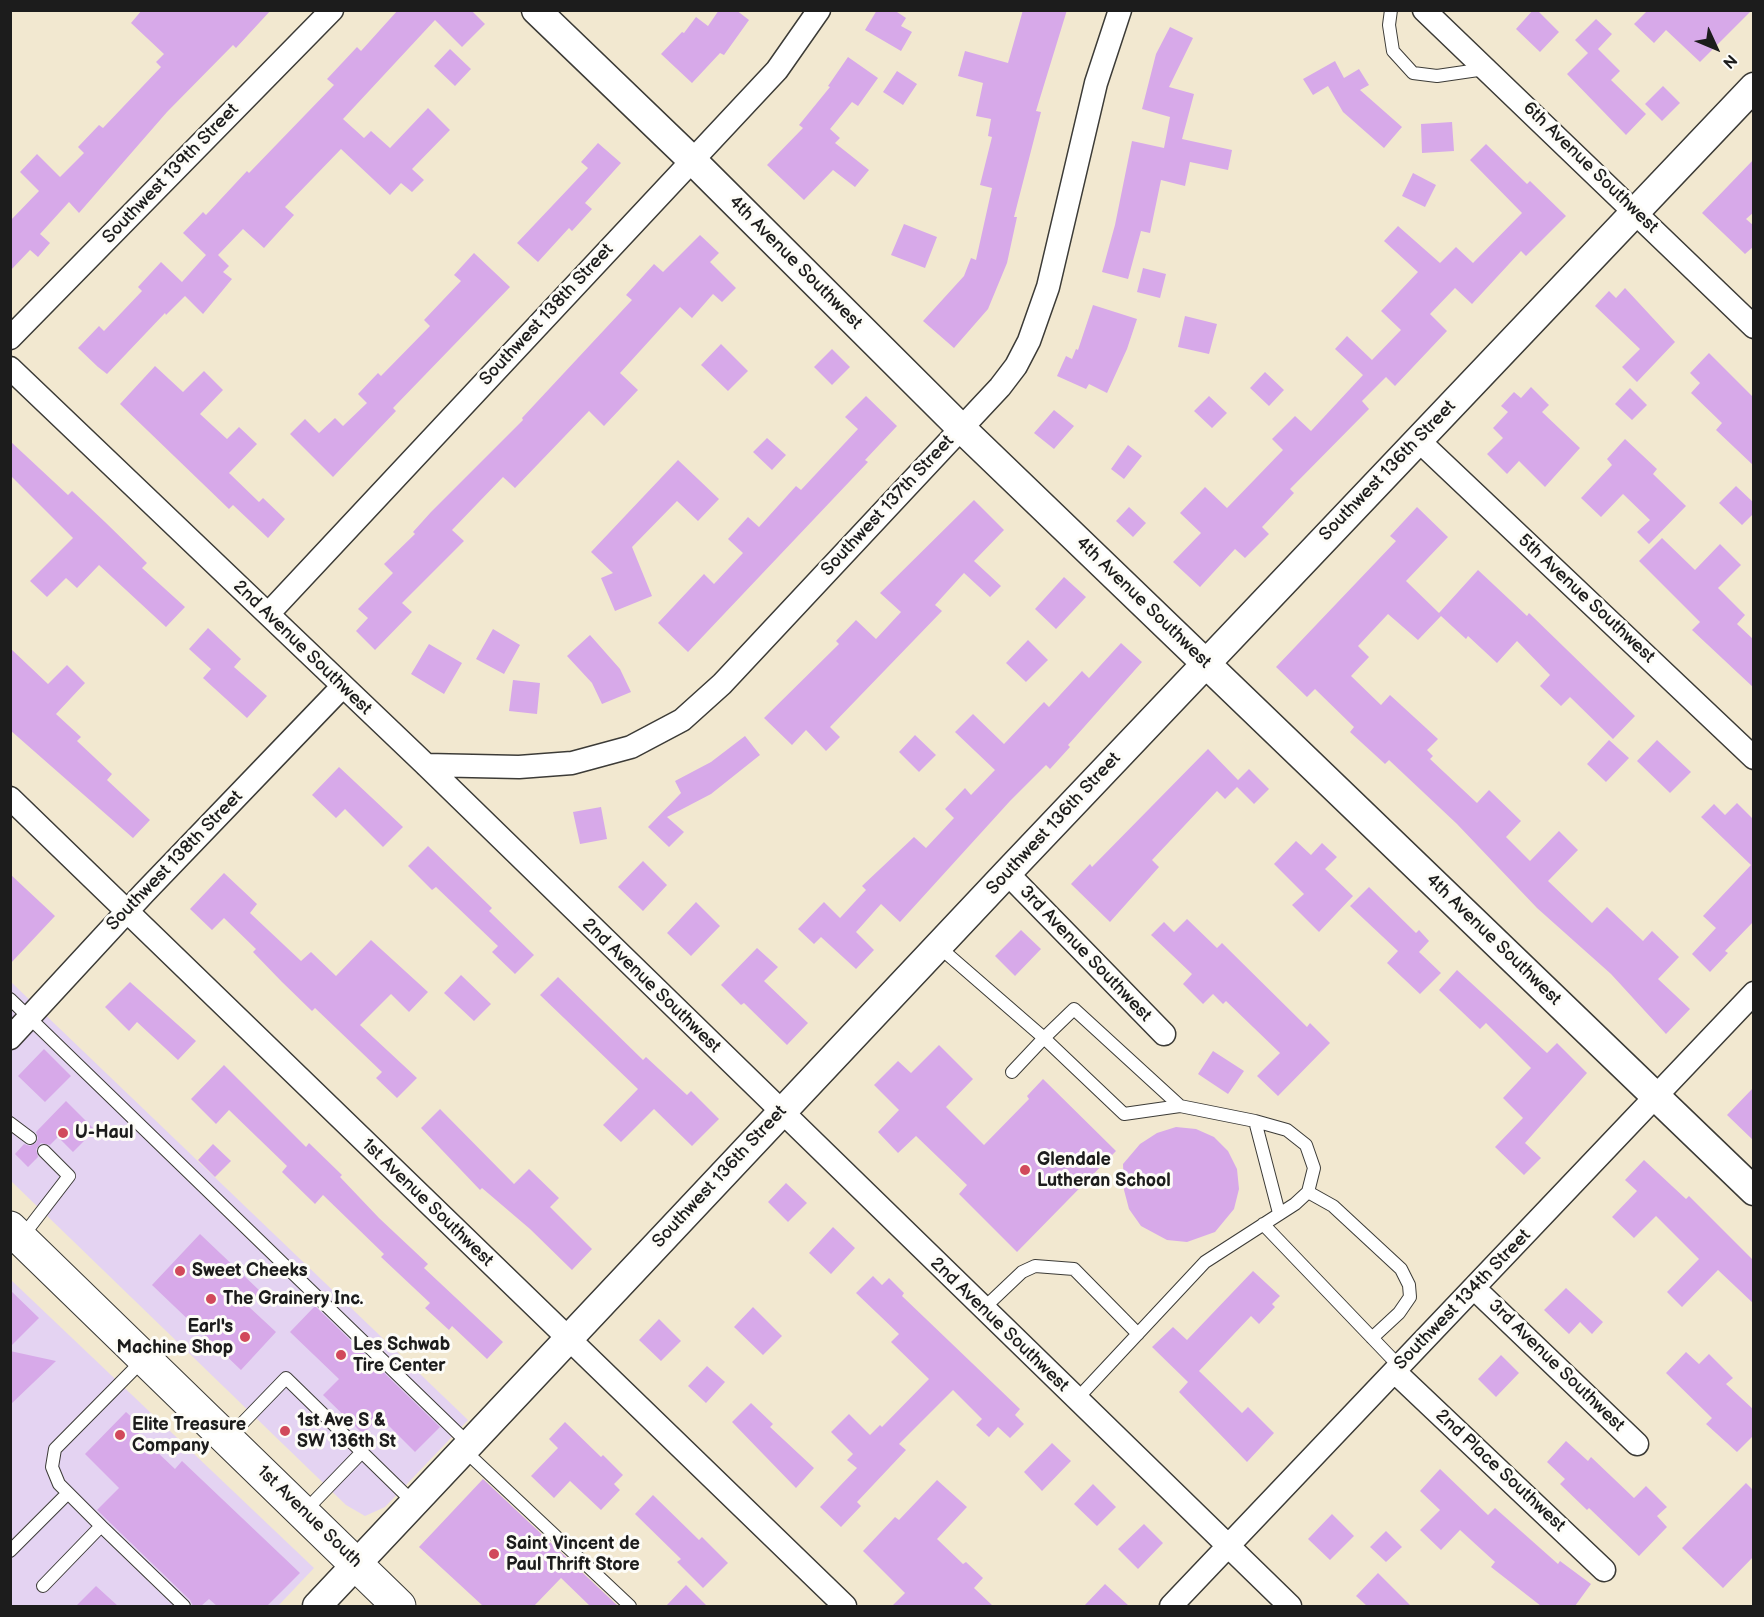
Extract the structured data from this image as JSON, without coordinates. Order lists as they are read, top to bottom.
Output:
{
  "streets": {
    "main road": ["1st Avenue South"],
    "street": [
      "6th Avenue Southwest",
      "Southwest 139th Street",
      "4th Avenue Southwest",
      "Southwest 138th Street",
      "Southwest 136th Street",
      "Southwest 137th Street",
      "5th Avenue Southwest",
      "2nd Avenue Southwest",
      "3rd Avenue Southwest",
      "1st Avenue Southwest",
      "Southwest 134th Street",
      "2nd Place Southwest"
    ]
  },
  "crossings": [
    ["6th Avenue Southwest", "Southwest 136th Street"],
    ["4th Avenue Southwest", "Southwest 138th Street"],
    ["4th Avenue Southwest", "Southwest 136th Street"],
    ["4th Avenue Southwest", "Southwest 137th Street"],
    ["4th Avenue Southwest", "Southwest 134th Street"],
    ["Southwest 138th Street", "2nd Avenue Southwest"],
    ["Southwest 138th Street", "1st Avenue Southwest"],
    ["Southwest 136th Street", "5th Avenue Southwest"],
    ["Southwest 136th Street", "2nd Avenue Southwest"],
    ["Southwest 136th Street", "3rd Avenue Southwest"],
    ["Southwest 136th Street", "1st Avenue Southwest"],
    ["Southwest 136th Street", "1st Avenue South"],
    ["Southwest 137th Street", "2nd Avenue Southwest"],
    ["2nd Avenue Southwest", "Southwest 134th Street"],
    ["3rd Avenue Southwest", "Southwest 134th Street"],
    ["Southwest 134th Street", "2nd Place Southwest"]
  ],
  "places": [
    "U-Haul",
    "Glendale Lutheran School",
    "Sweet Cheeks",
    "The Grainery Inc.",
    "Earl's Machine Shop",
    "Les Schwab Tire Center",
    "1st Ave S & SW 136th St",
    "Elite Treasure Company",
    "Saint Vincent de Paul Thrift Store"
  ],
  "north": "bottom right"
}
